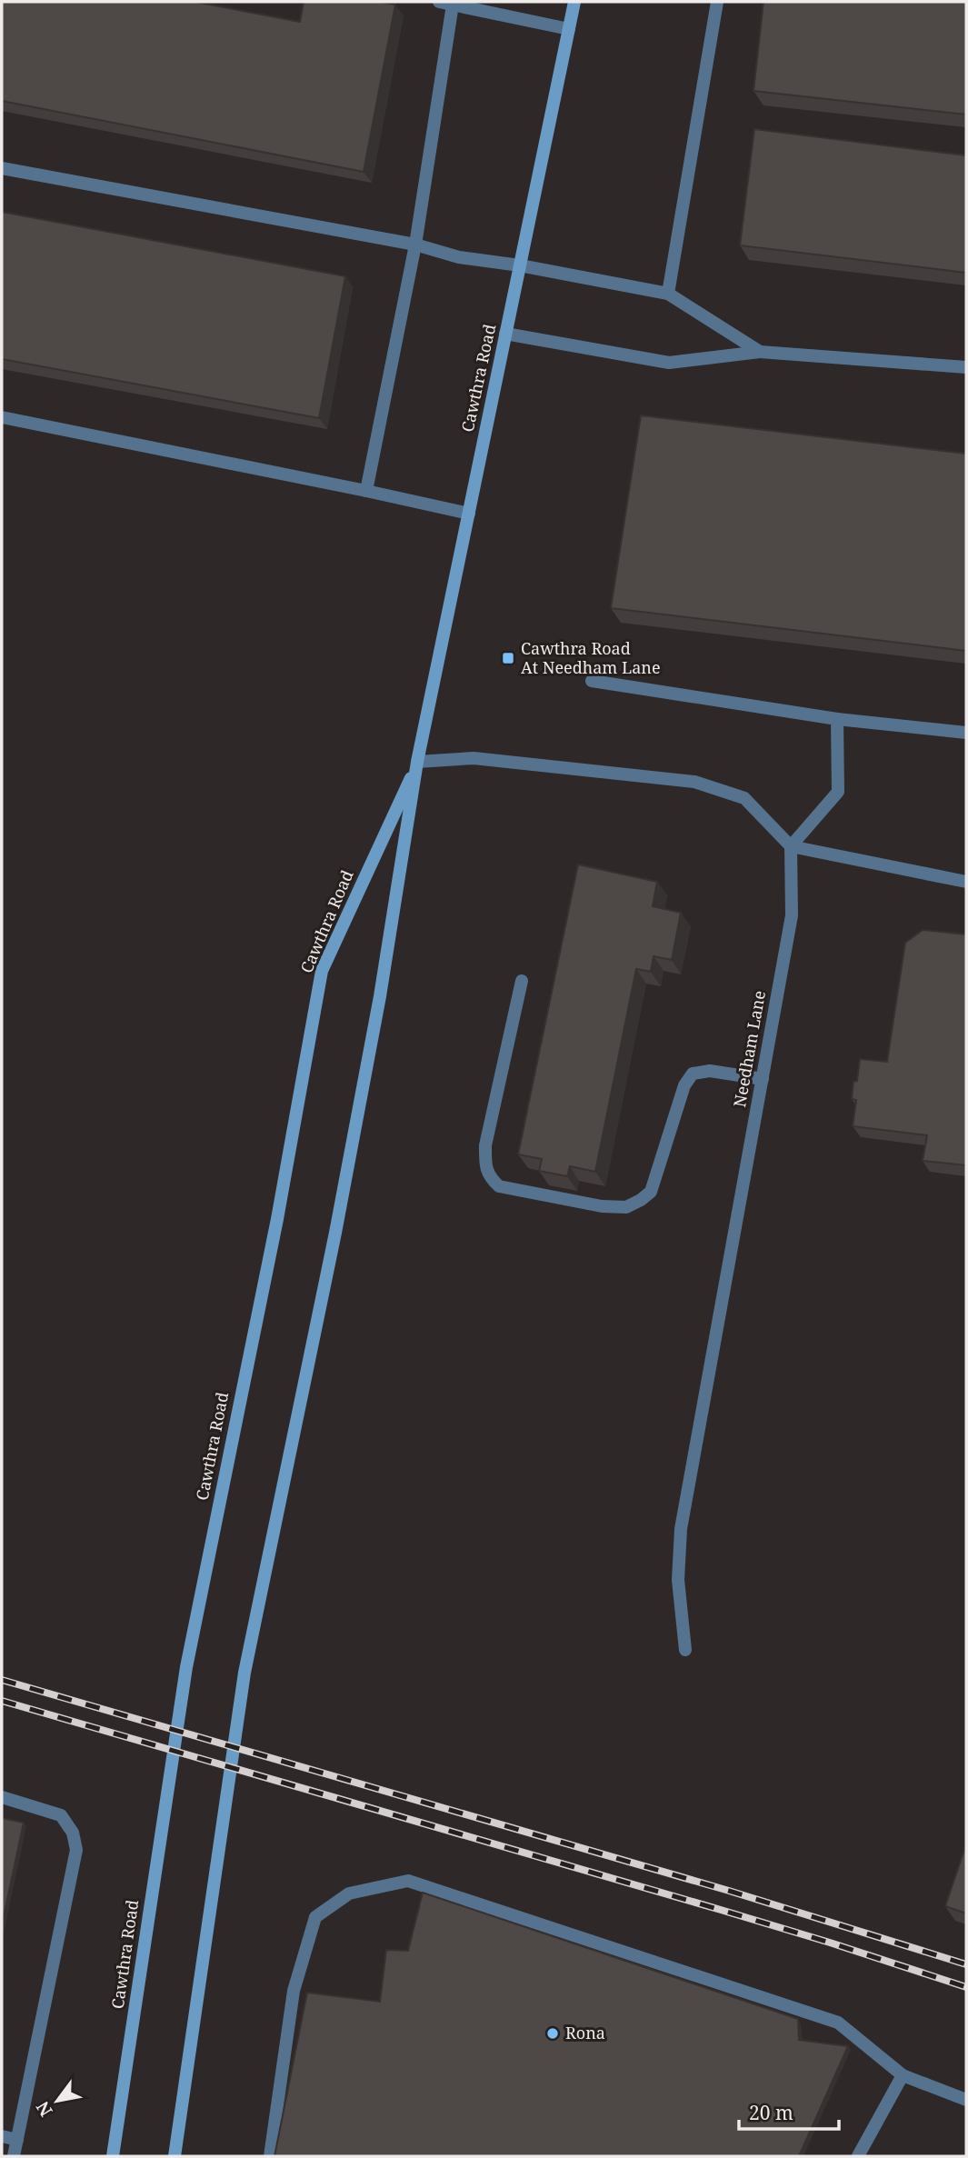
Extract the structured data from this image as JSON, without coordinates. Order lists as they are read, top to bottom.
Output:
{
  "streets": {
    "main road": ["Cawthra Road"],
    "street": ["Needham Lane"]
  },
  "places": {
    "transit": ["Cawthra Road At Needham Lane"],
    "other": ["Rona"]
  },
  "scale_bar": "20 m",
  "north": "bottom left"
}
